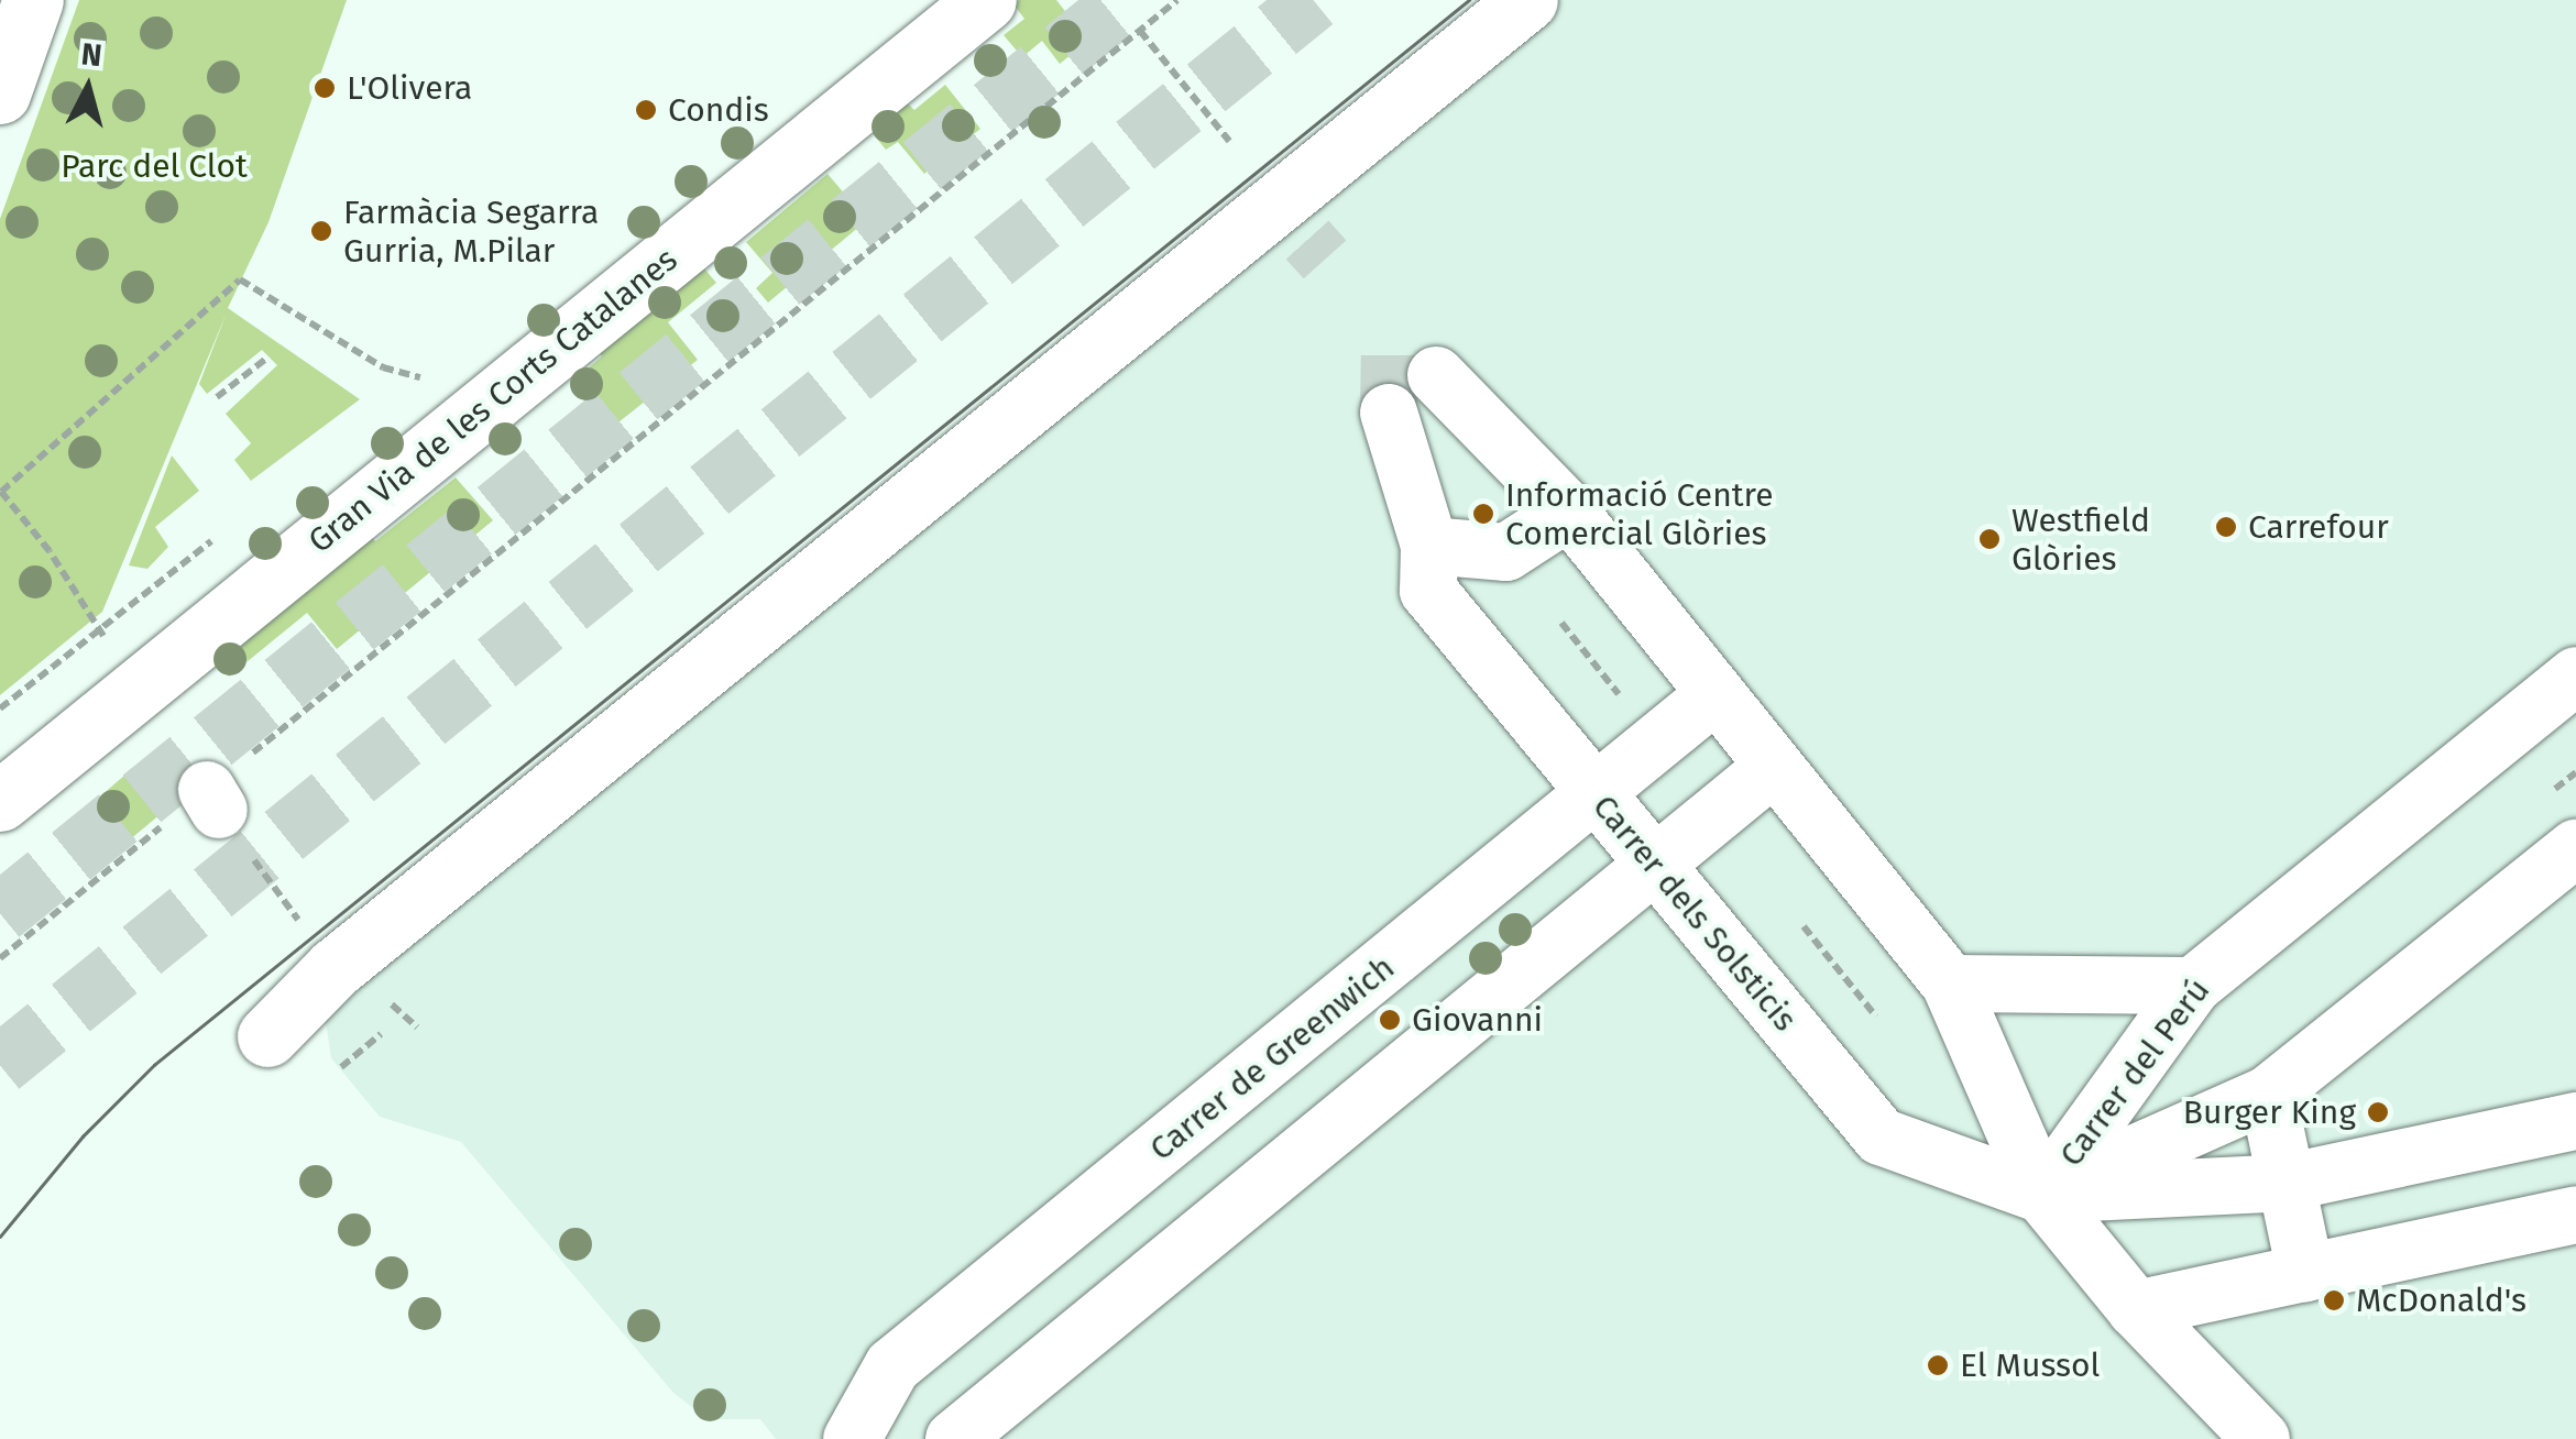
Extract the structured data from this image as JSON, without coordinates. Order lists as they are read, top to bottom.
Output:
{
  "streets": {
    "street": [
      "Gran Via de les Corts Catalanes",
      "Carrer dels Solsticis",
      "Carrer de Greenwich",
      "Carrer del Perú"
    ]
  },
  "crossings": [
    ["Carrer dels Solsticis", "Carrer de Greenwich"],
    ["Carrer dels Solsticis", "Carrer del Perú"]
  ],
  "parks": ["Parc del Clot"],
  "places": [
    "L'Olivera",
    "Condis",
    "Farmàcia Segarra Gurria, M.Pilar",
    "Informació Centre Comercial Glòries",
    "Carrefour",
    "Westfield Glòries",
    "Giovanni",
    "Burger King",
    "McDonald's",
    "El Mussol"
  ],
  "north": "top"
}
